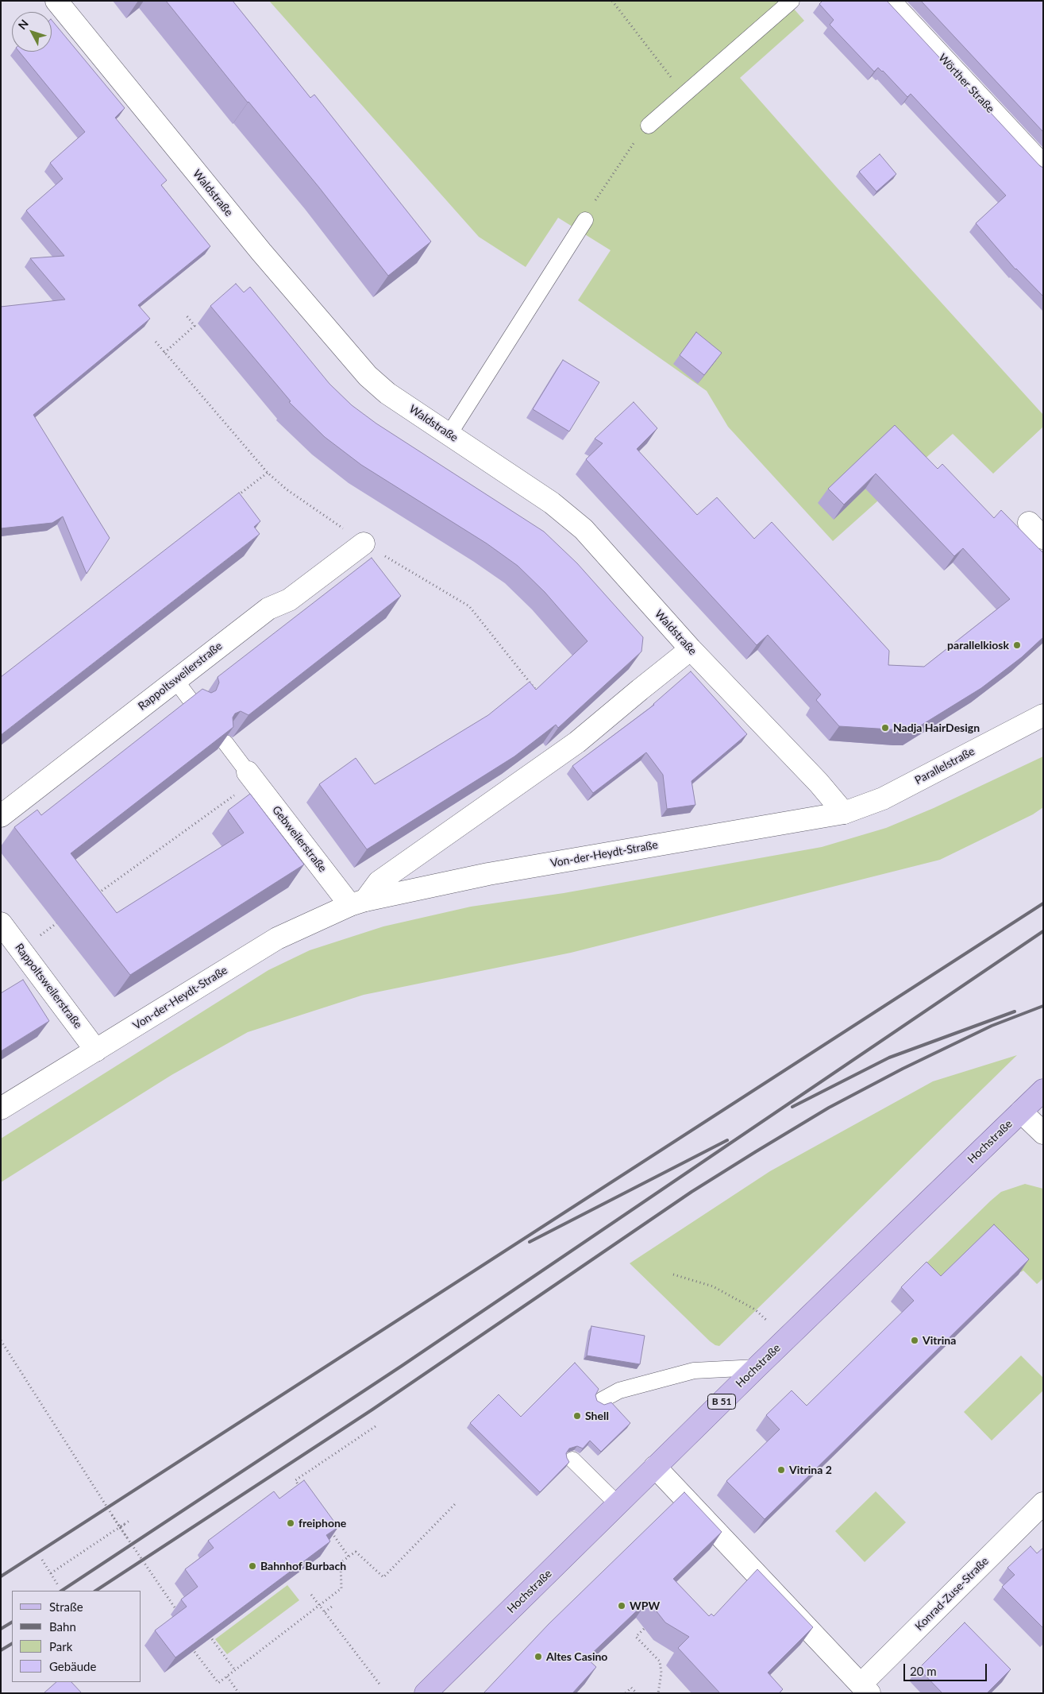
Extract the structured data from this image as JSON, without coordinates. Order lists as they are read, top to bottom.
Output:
{
  "streets": {
    "main road": ["Hochstraße", "B 51"],
    "street": [
      "Wörther Straße",
      "Waldstraße",
      "Rappoltsweilerstraße",
      "Parallelstraße",
      "Gebweilerstraße",
      "Von-der-Heydt-Straße",
      "Konrad-Zuse-Straße"
    ]
  },
  "crossings": [
    ["Waldstraße", "Parallelstraße"],
    ["Waldstraße", "Von-der-Heydt-Straße"],
    ["Rappoltsweilerstraße", "Von-der-Heydt-Straße"],
    ["Parallelstraße", "Von-der-Heydt-Straße"],
    ["Gebweilerstraße", "Von-der-Heydt-Straße"],
    ["Hochstraße", "Konrad-Zuse-Straße"]
  ],
  "places": [
    "parallelkiosk",
    "Nadja HairDesign",
    "Vitrina",
    "Shell",
    "Vitrina 2",
    "freiphone",
    "Bahnhof Burbach",
    "WPW",
    "Altes Casino"
  ],
  "legend": [
    "Straße",
    "Bahn",
    "Park",
    "Gebäude"
  ],
  "scale_bar": "20 m",
  "north": "top left"
}
